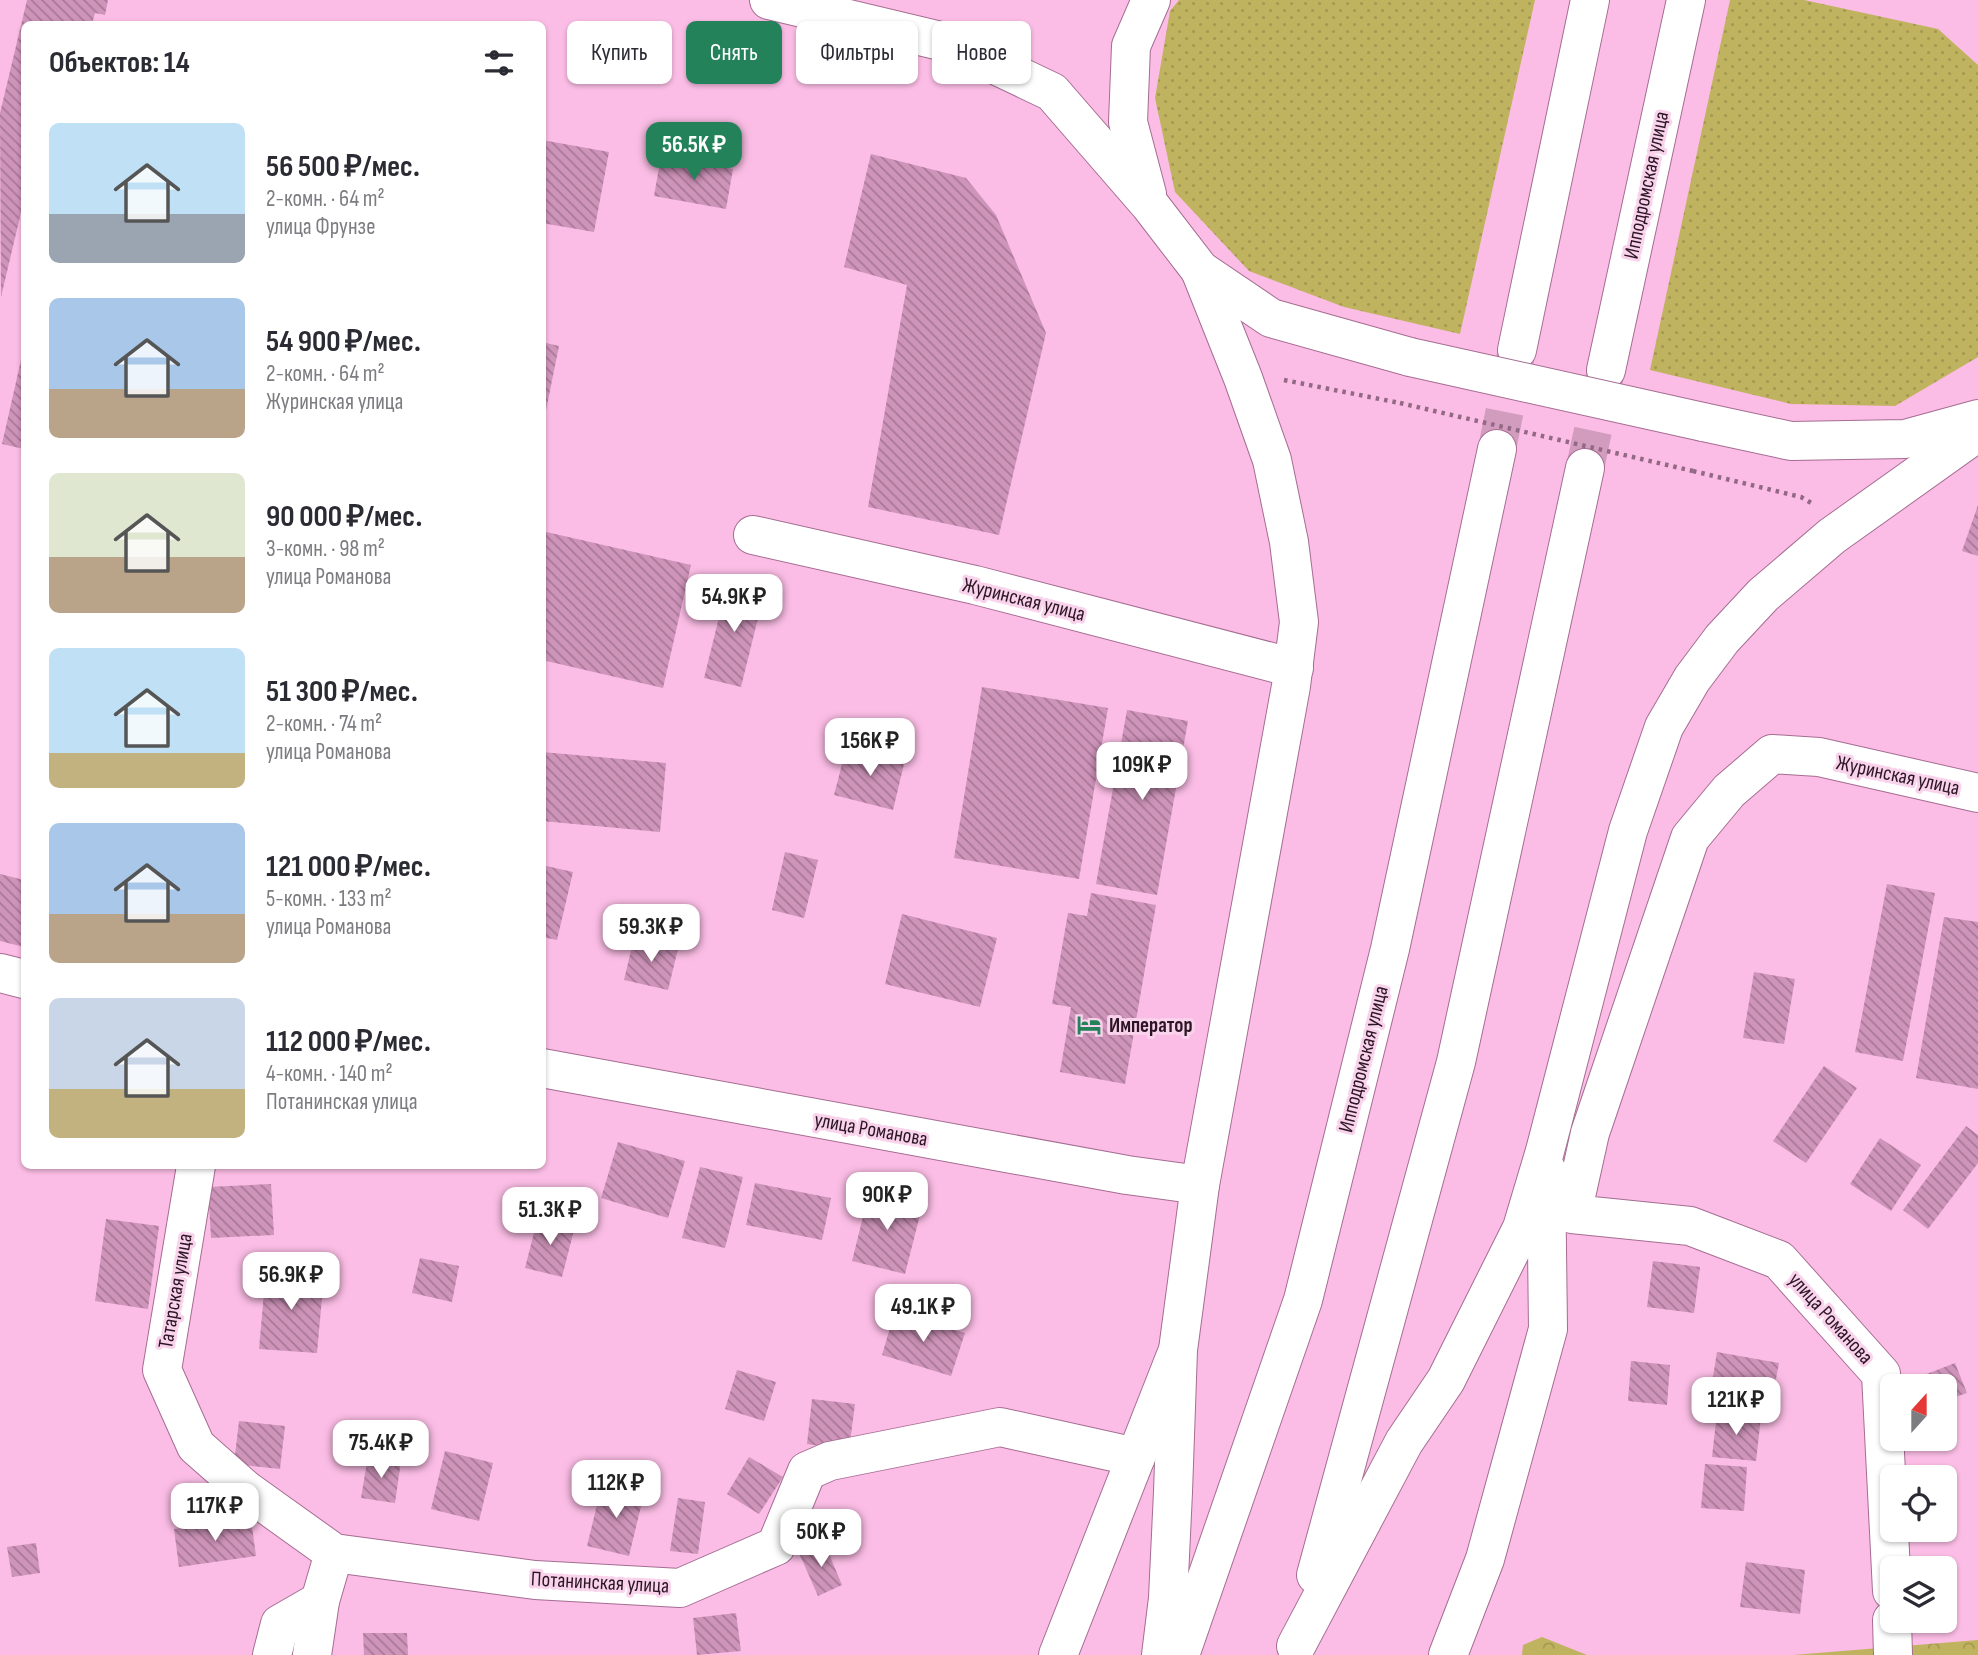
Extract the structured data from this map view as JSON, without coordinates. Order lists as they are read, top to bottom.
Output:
{
  "streets": {
    "main road": [
      "Ипподромская улица",
      "Журинская улица",
      "улица Романова",
      "Татарская улица",
      "Потанинская улица"
    ]
  },
  "crossings": [
    ["Журинская улица", "улица Романова"],
    ["Татарская улица", "Потанинская улица"]
  ],
  "places": {
    "hotel": ["Император"]
  },
  "north": "top",
  "page": {
    "chip": [
      "Купить",
      "Снять",
      "Фильтры",
      "Новое"
    ],
    "heading": "Объектов: 14",
    "list": [
      {
        "name": "56 500 ₽/мес.",
        "note": "2-комн. · 64 m² · улица Фрунзе"
      },
      {
        "name": "54 900 ₽/мес.",
        "note": "2-комн. · 64 m² · Журинская улица"
      },
      {
        "name": "90 000 ₽/мес.",
        "note": "3-комн. · 98 m² · улица Романова"
      },
      {
        "name": "51 300 ₽/мес.",
        "note": "2-комн. · 74 m² · улица Романова"
      },
      {
        "name": "121 000 ₽/мес.",
        "note": "5-комн. · 133 m² · улица Романова"
      },
      {
        "name": "112 000 ₽/мес.",
        "note": "4-комн. · 140 m² · Потанинская улица"
      }
    ],
    "price": [
      "56.5K ₽",
      "54.9K ₽",
      "156K ₽",
      "109K ₽",
      "59.3K ₽",
      "90K ₽",
      "51.3K ₽",
      "56.9K ₽",
      "49.1K ₽",
      "121K ₽",
      "75.4K ₽",
      "112K ₽",
      "117K ₽",
      "50K ₽"
    ]
  }
}
